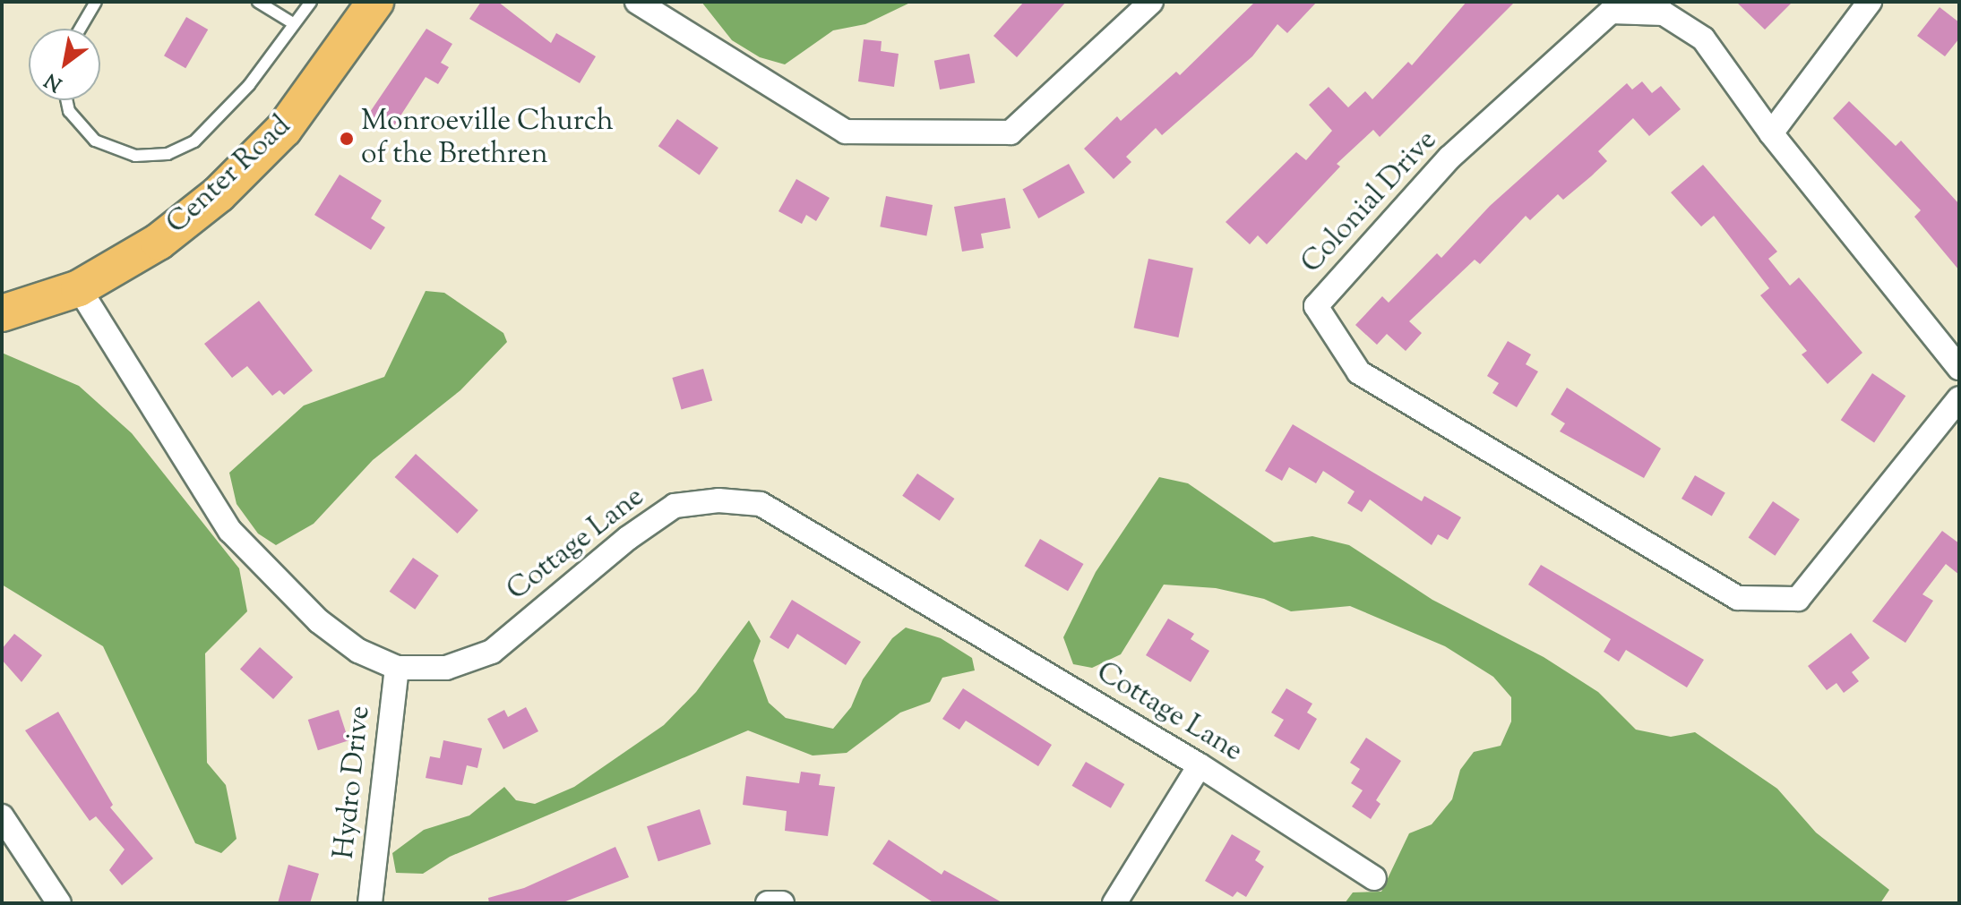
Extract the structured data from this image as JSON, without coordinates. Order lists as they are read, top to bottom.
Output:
{
  "streets": {
    "main road": ["Center Road"],
    "street": ["Colonial Drive", "Cottage Lane", "Hydro Drive"]
  },
  "crossings": [
    ["Center Road", "Cottage Lane"],
    ["Cottage Lane", "Hydro Drive"]
  ],
  "places": ["Monroeville Church of the Brethren"],
  "north": "bottom left"
}
